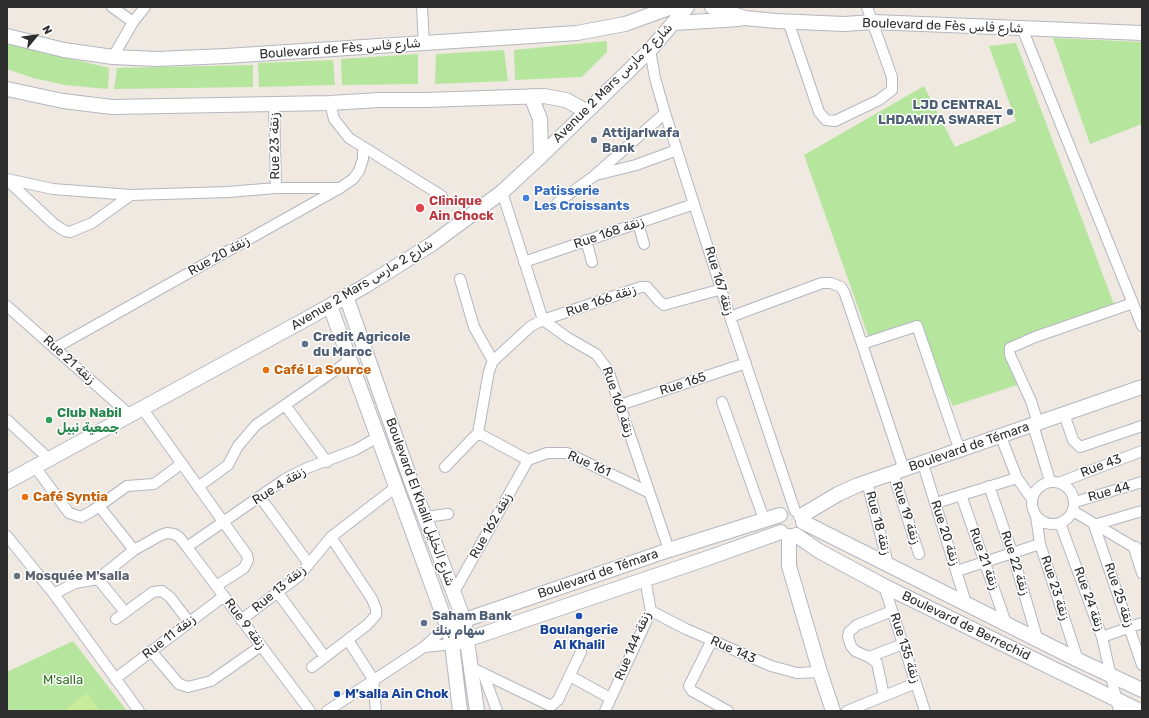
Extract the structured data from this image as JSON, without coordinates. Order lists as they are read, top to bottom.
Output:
{
  "streets": {
    "street": [
      "Boulevard de Fès شارع فاس",
      "Avenue 2 Mars شارع 2 مارس",
      "Rue 23 زنقة",
      "Rue 168 زنقة",
      "Rue 20 زنقة",
      "Rue 167 زنقة",
      "Rue 166 زنقة",
      "Rue 21 زنقة",
      "Rue 165",
      "Rue 160 زنقة",
      "Boulevard de Témara",
      "Rue 161",
      "Rue 43",
      "Rue 4 زنقة",
      "Rue 44",
      "Boulevard El Khalil شارع الخليل",
      "Rue 19 زنقة",
      "Rue 18 زنقة",
      "Rue 162 زنقة",
      "Rue 22 زنقة",
      "Rue 13 زنقة",
      "Rue 25 زنقة",
      "Rue 24 زنقة",
      "Rue 9 زنقة",
      "Boulevard de Berrechid",
      "Rue 11 زنقة",
      "Rue 144 زنقة",
      "Rue 135 زنقة",
      "Rue 143"
    ]
  },
  "crossings": [
    ["Boulevard de Fès شارع فاس", "Avenue 2 Mars شارع 2 مارس"],
    ["Avenue 2 Mars شارع 2 مارس", "Rue 167 زنقة"],
    ["Avenue 2 Mars شارع 2 مارس", "Rue 21 زنقة"],
    ["Avenue 2 Mars شارع 2 مارس", "Boulevard El Khalil شارع الخليل"],
    ["Rue 23 زنقة", "Rue 43"],
    ["Rue 23 زنقة", "Rue 44"],
    ["Rue 23 زنقة", "Rue 24 زنقة"],
    ["Rue 23 زنقة", "Boulevard de Berrechid"],
    ["Rue 168 زنقة", "Rue 167 زنقة"],
    ["Rue 20 زنقة", "Rue 21 زنقة"],
    ["Rue 20 زنقة", "Boulevard de Témara"],
    ["Rue 20 زنقة", "Boulevard de Berrechid"],
    ["Rue 167 زنقة", "Rue 166 زنقة"],
    ["Rue 167 زنقة", "Rue 165"],
    ["Rue 167 زنقة", "Boulevard de Témara"],
    ["Rue 167 زنقة", "Rue 19 زنقة"],
    ["Rue 167 زنقة", "Boulevard de Berrechid"],
    ["Rue 166 زنقة", "Rue 160 زنقة"],
    ["Rue 21 زنقة", "Rue 4 زنقة"],
    ["Rue 21 زنقة", "Rue 9 زنقة"],
    ["Rue 21 زنقة", "Boulevard de Berrechid"],
    ["Rue 165", "Rue 160 زنقة"],
    ["Rue 160 زنقة", "Boulevard de Témara"],
    ["Rue 160 زنقة", "Rue 161"],
    ["Boulevard de Témara", "Boulevard El Khalil شارع الخليل"],
    ["Boulevard de Témara", "Rue 19 زنقة"],
    ["Boulevard de Témara", "Rue 18 زنقة"],
    ["Boulevard de Témara", "Boulevard de Berrechid"],
    ["Boulevard de Témara", "Rue 144 زنقة"],
    ["Rue 161", "Rue 162 زنقة"],
    ["Rue 43", "Rue 44"],
    ["Rue 43", "Rue 24 زنقة"],
    ["Rue 4 زنقة", "Boulevard El Khalil شارع الخليل"],
    ["Rue 4 زنقة", "Rue 9 زنقة"],
    ["Rue 44", "Rue 24 زنقة"],
    ["Boulevard El Khalil شارع الخليل", "Rue 162 زنقة"],
    ["Boulevard El Khalil شارع الخليل", "Rue 13 زنقة"],
    ["Rue 18 زنقة", "Boulevard de Berrechid"],
    ["Rue 22 زنقة", "Boulevard de Berrechid"],
    ["Rue 13 زنقة", "Rue 9 زنقة"],
    ["Rue 24 زنقة", "Boulevard de Berrechid"],
    ["Rue 9 زنقة", "Rue 11 زنقة"],
    ["Boulevard de Berrechid", "Rue 135 زنقة"],
    ["Rue 144 زنقة", "Rue 143"]
  ],
  "parks": ["M'salla"],
  "places": [
    "LJD CENTRAL LHDAWIYA SWARET",
    "Attijarlwafa Bank",
    "Patisserie Les Croissants",
    "Clinique Ain Chock",
    "Credit Agricole du Maroc",
    "Café La Source",
    "Club Nabil جمعية نبيل",
    "Café Syntia",
    "Mosquée M'salla",
    "Boulangerie Al Khalil",
    "Saham Bank سهام بنك",
    "M'salla Ain Chok"
  ],
  "north": "top right"
}
